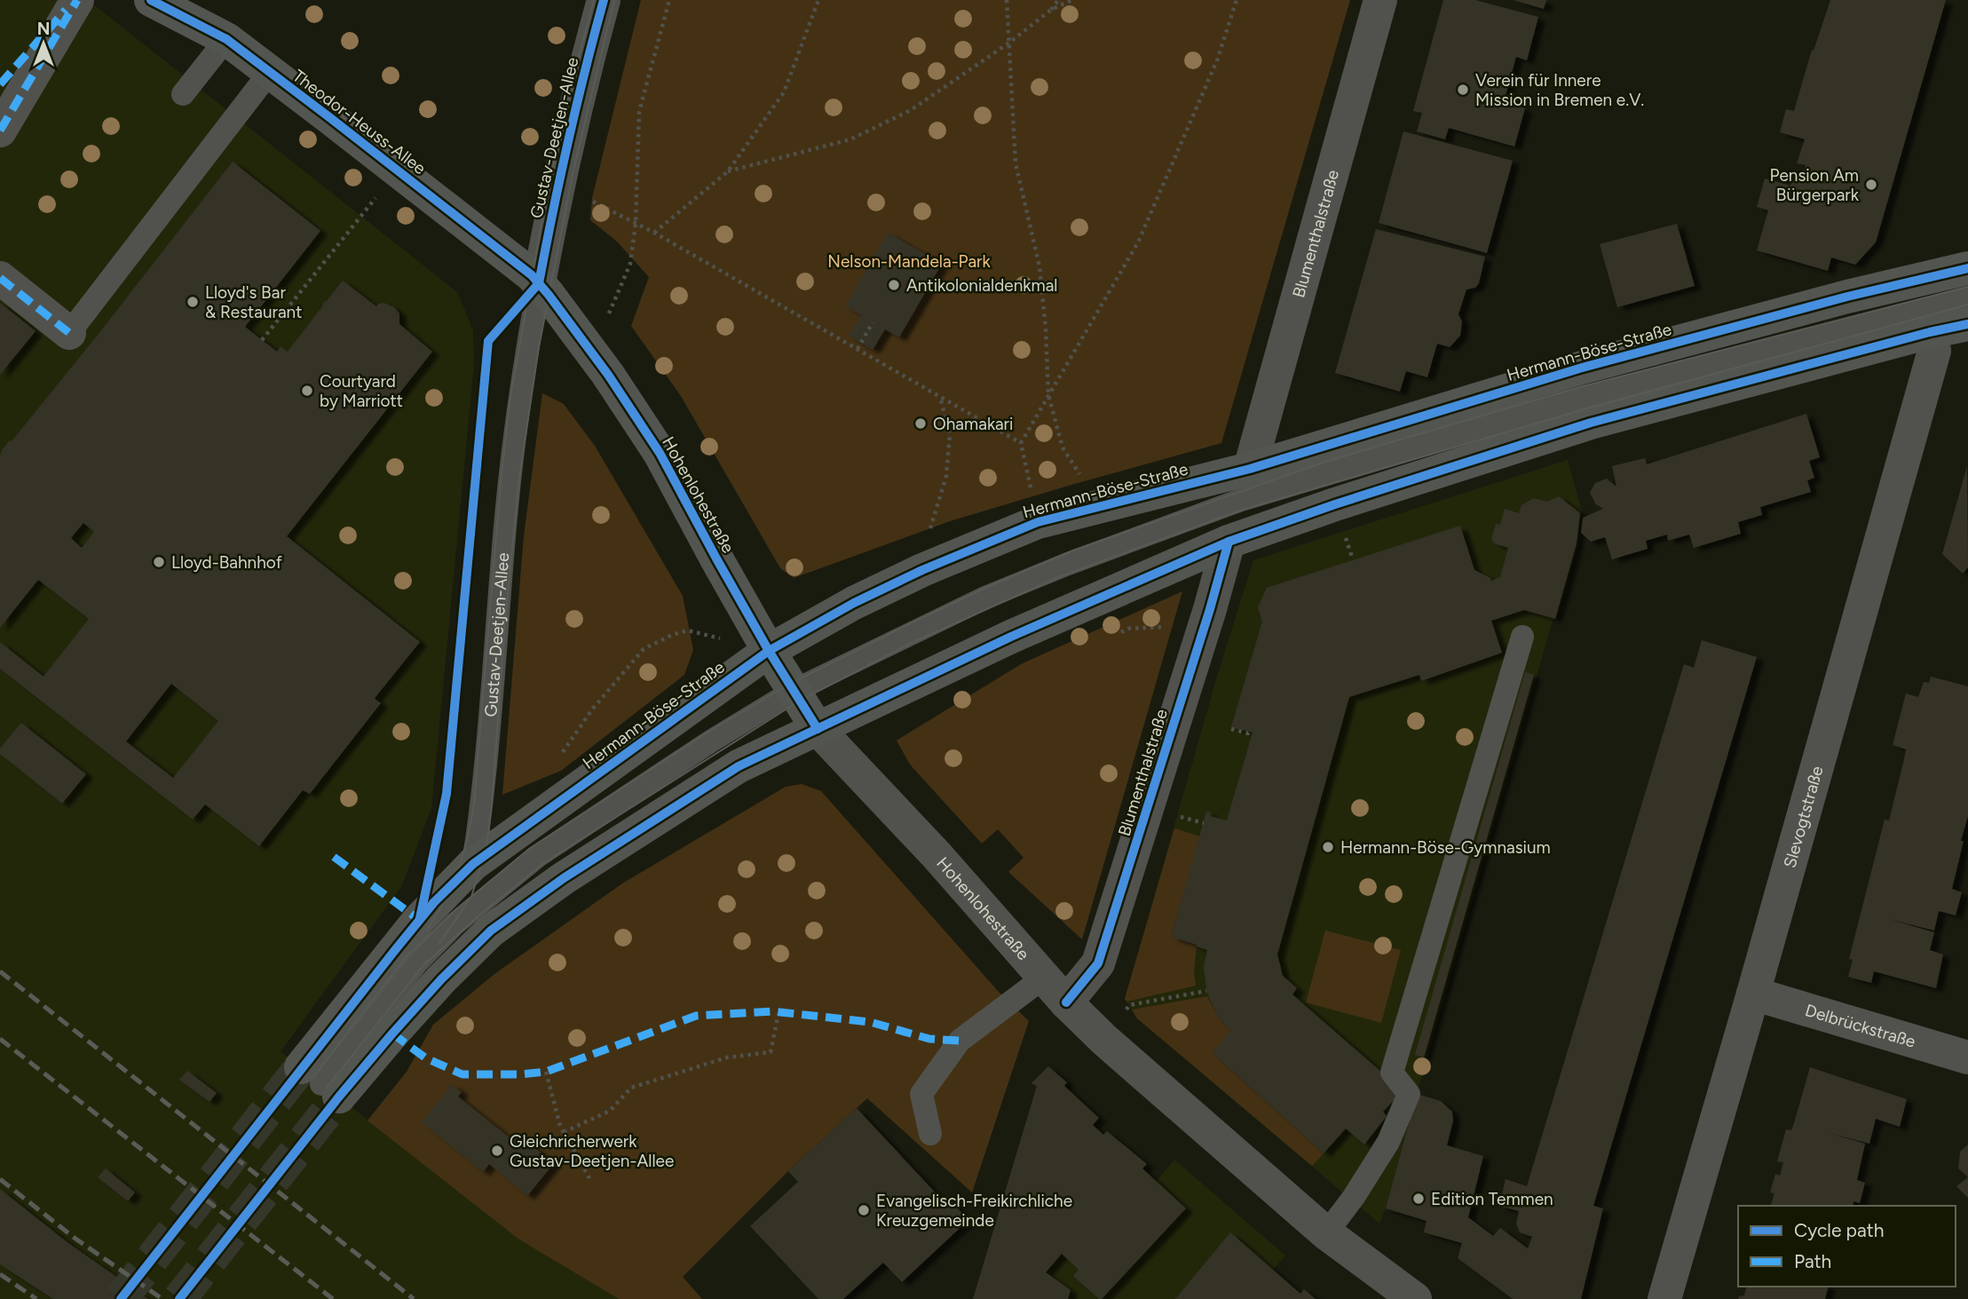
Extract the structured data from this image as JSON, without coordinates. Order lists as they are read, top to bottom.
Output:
{
  "streets": {
    "main road": ["Theodor-Heuss-Allee", "Hermann-Böse-Straße", "Hohenlohestraße"],
    "street": [
      "Gustav-Deetjen-Allee",
      "Blumenthalstraße",
      "Slevogtstraße",
      "Delbrückstraße"
    ]
  },
  "crossings": [
    ["Theodor-Heuss-Allee", "Gustav-Deetjen-Allee"],
    ["Theodor-Heuss-Allee", "Hohenlohestraße"],
    ["Gustav-Deetjen-Allee", "Hermann-Böse-Straße"],
    ["Gustav-Deetjen-Allee", "Hohenlohestraße"],
    ["Blumenthalstraße", "Hermann-Böse-Straße"],
    ["Blumenthalstraße", "Hohenlohestraße"],
    ["Hermann-Böse-Straße", "Hohenlohestraße"],
    ["Slevogtstraße", "Delbrückstraße"]
  ],
  "parks": ["Nelson-Mandela-Park"],
  "places": [
    "Verein für Innere Mission in Bremen e.V.",
    "Pension Am Bürgerpark",
    "Antikolonialdenkmal",
    "Lloyd's Bar & Restaurant",
    "Courtyard by Marriott",
    "Ohamakari",
    "Lloyd-Bahnhof",
    "Hermann-Böse-Gymnasium",
    "Gleichricherwerk Gustav-Deetjen-Allee",
    "Edition Temmen",
    "Evangelisch-Freikirchliche Kreuzgemeinde"
  ],
  "legend": ["Cycle path", "Path"],
  "north": "top"
}
